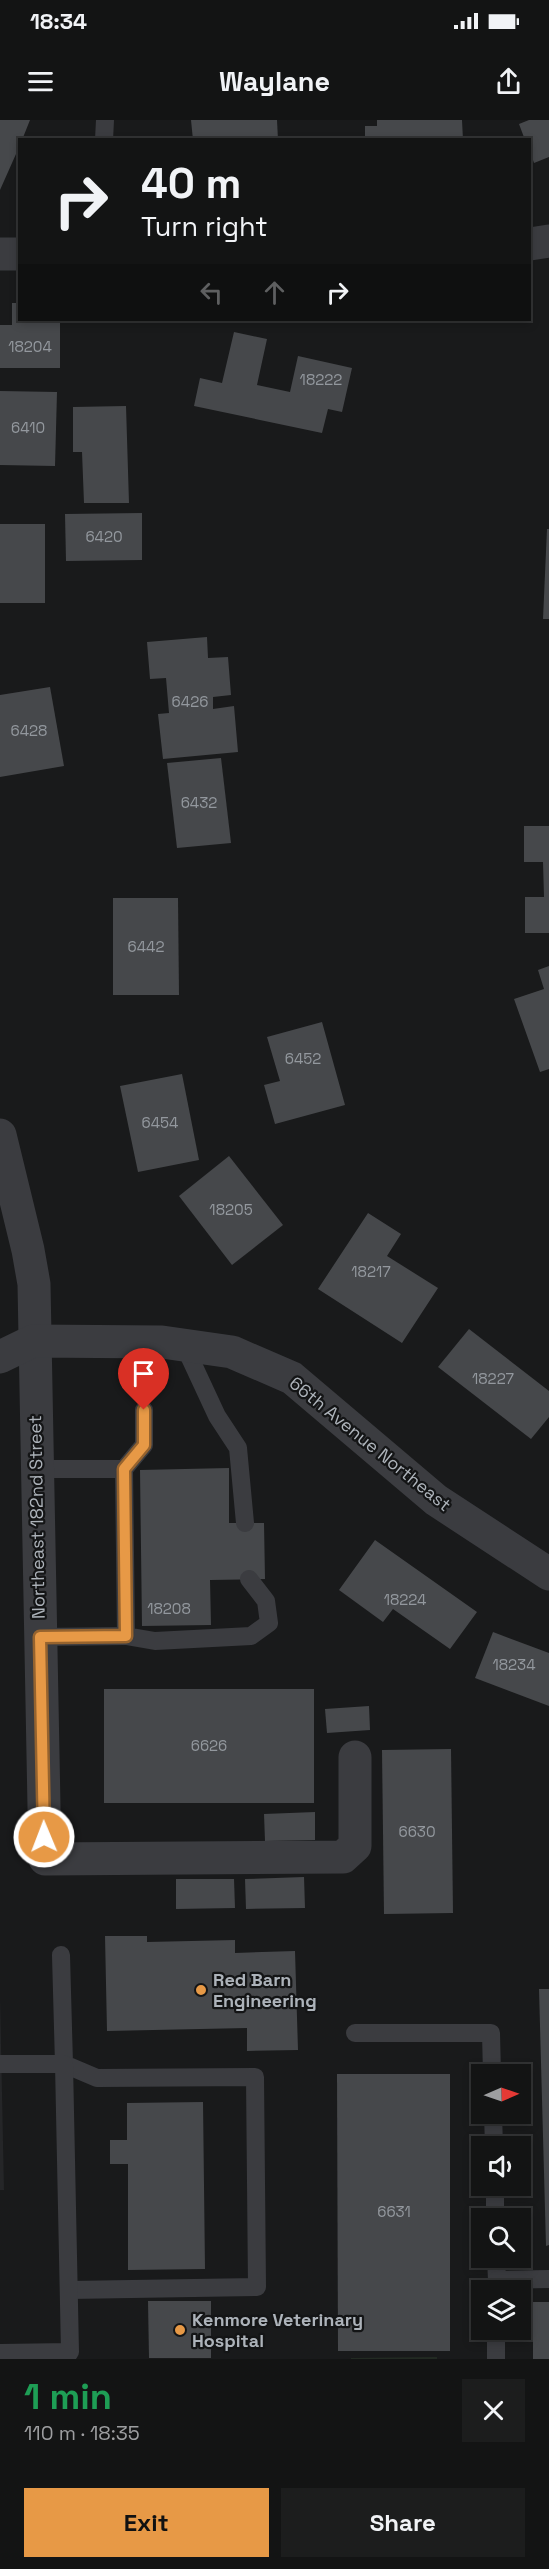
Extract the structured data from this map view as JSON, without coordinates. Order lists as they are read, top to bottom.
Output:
{
  "streets": {
    "street": ["66th Avenue Northeast", "Northeast 182nd Street"]
  },
  "crossings": [
    ["66th Avenue Northeast", "Northeast 182nd Street"]
  ],
  "places": ["Red Barn Engineering", "Kenmore Veterinary Hospital"],
  "house_numbers": [
    "18204",
    "18222",
    "6410",
    "6420",
    "6426",
    "6428",
    "6432",
    "6442",
    "6452",
    "6454",
    "18205",
    "18217",
    "18227",
    "18224",
    "18208",
    "18234",
    "6626",
    "6630",
    "6631"
  ],
  "north": "right",
  "page": {
    "status": "18:34",
    "header": "Waylane",
    "turn": ["40 m", "Turn right"],
    "heading": ["1 min", "110 m · 18:35"],
    "buttons": ["Exit", "Share"]
  }
}
